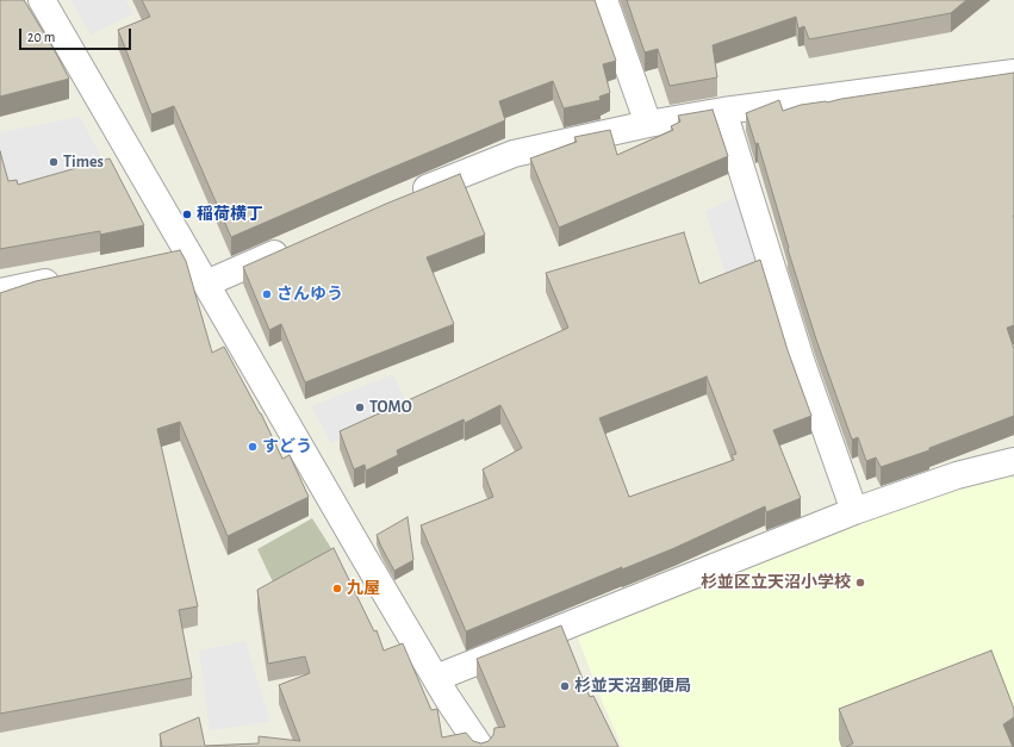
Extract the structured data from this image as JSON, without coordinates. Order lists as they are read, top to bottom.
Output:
{
  "places": [
    "Times",
    "稲荷横丁",
    "さんゆう",
    "TOMO",
    "すどう",
    "杉並区立天沼小学校",
    "九屋",
    "杉並天沼郵便局"
  ],
  "scale_bar": "20 m"
}
